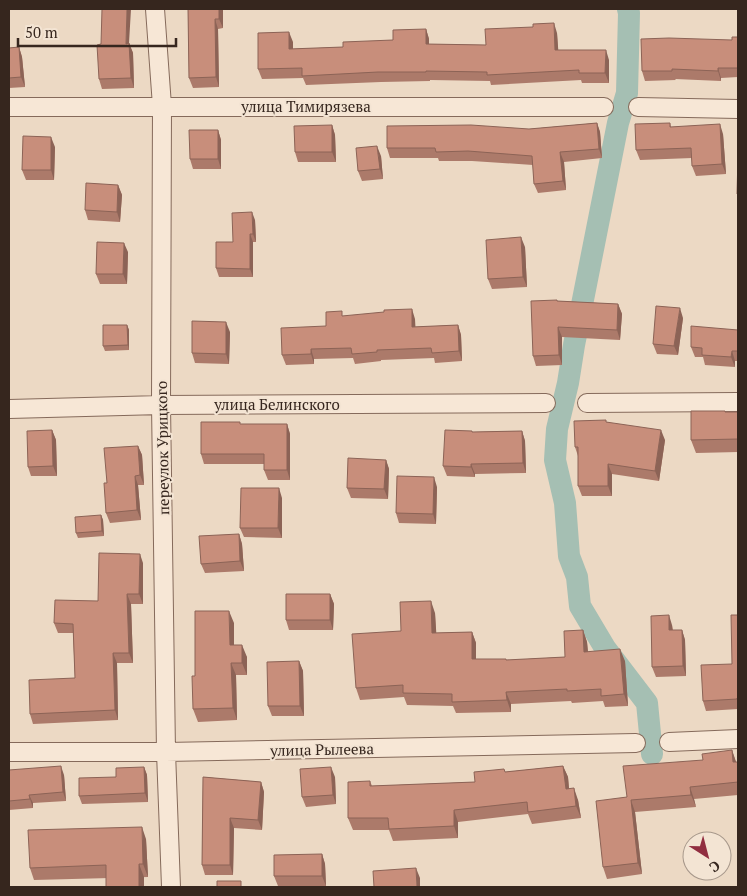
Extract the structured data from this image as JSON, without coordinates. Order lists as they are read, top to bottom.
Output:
{
  "streets": {
    "street": [
      "улица Тимирязева",
      "улица Белинского",
      "переулок Урицкого",
      "улица Рылеева"
    ]
  },
  "crossings": [
    ["улица Тимирязева", "переулок Урицкого"],
    ["улица Белинского", "переулок Урицкого"],
    ["переулок Урицкого", "улица Рылеева"]
  ],
  "scale_bar": "50 m",
  "north": "bottom right"
}
